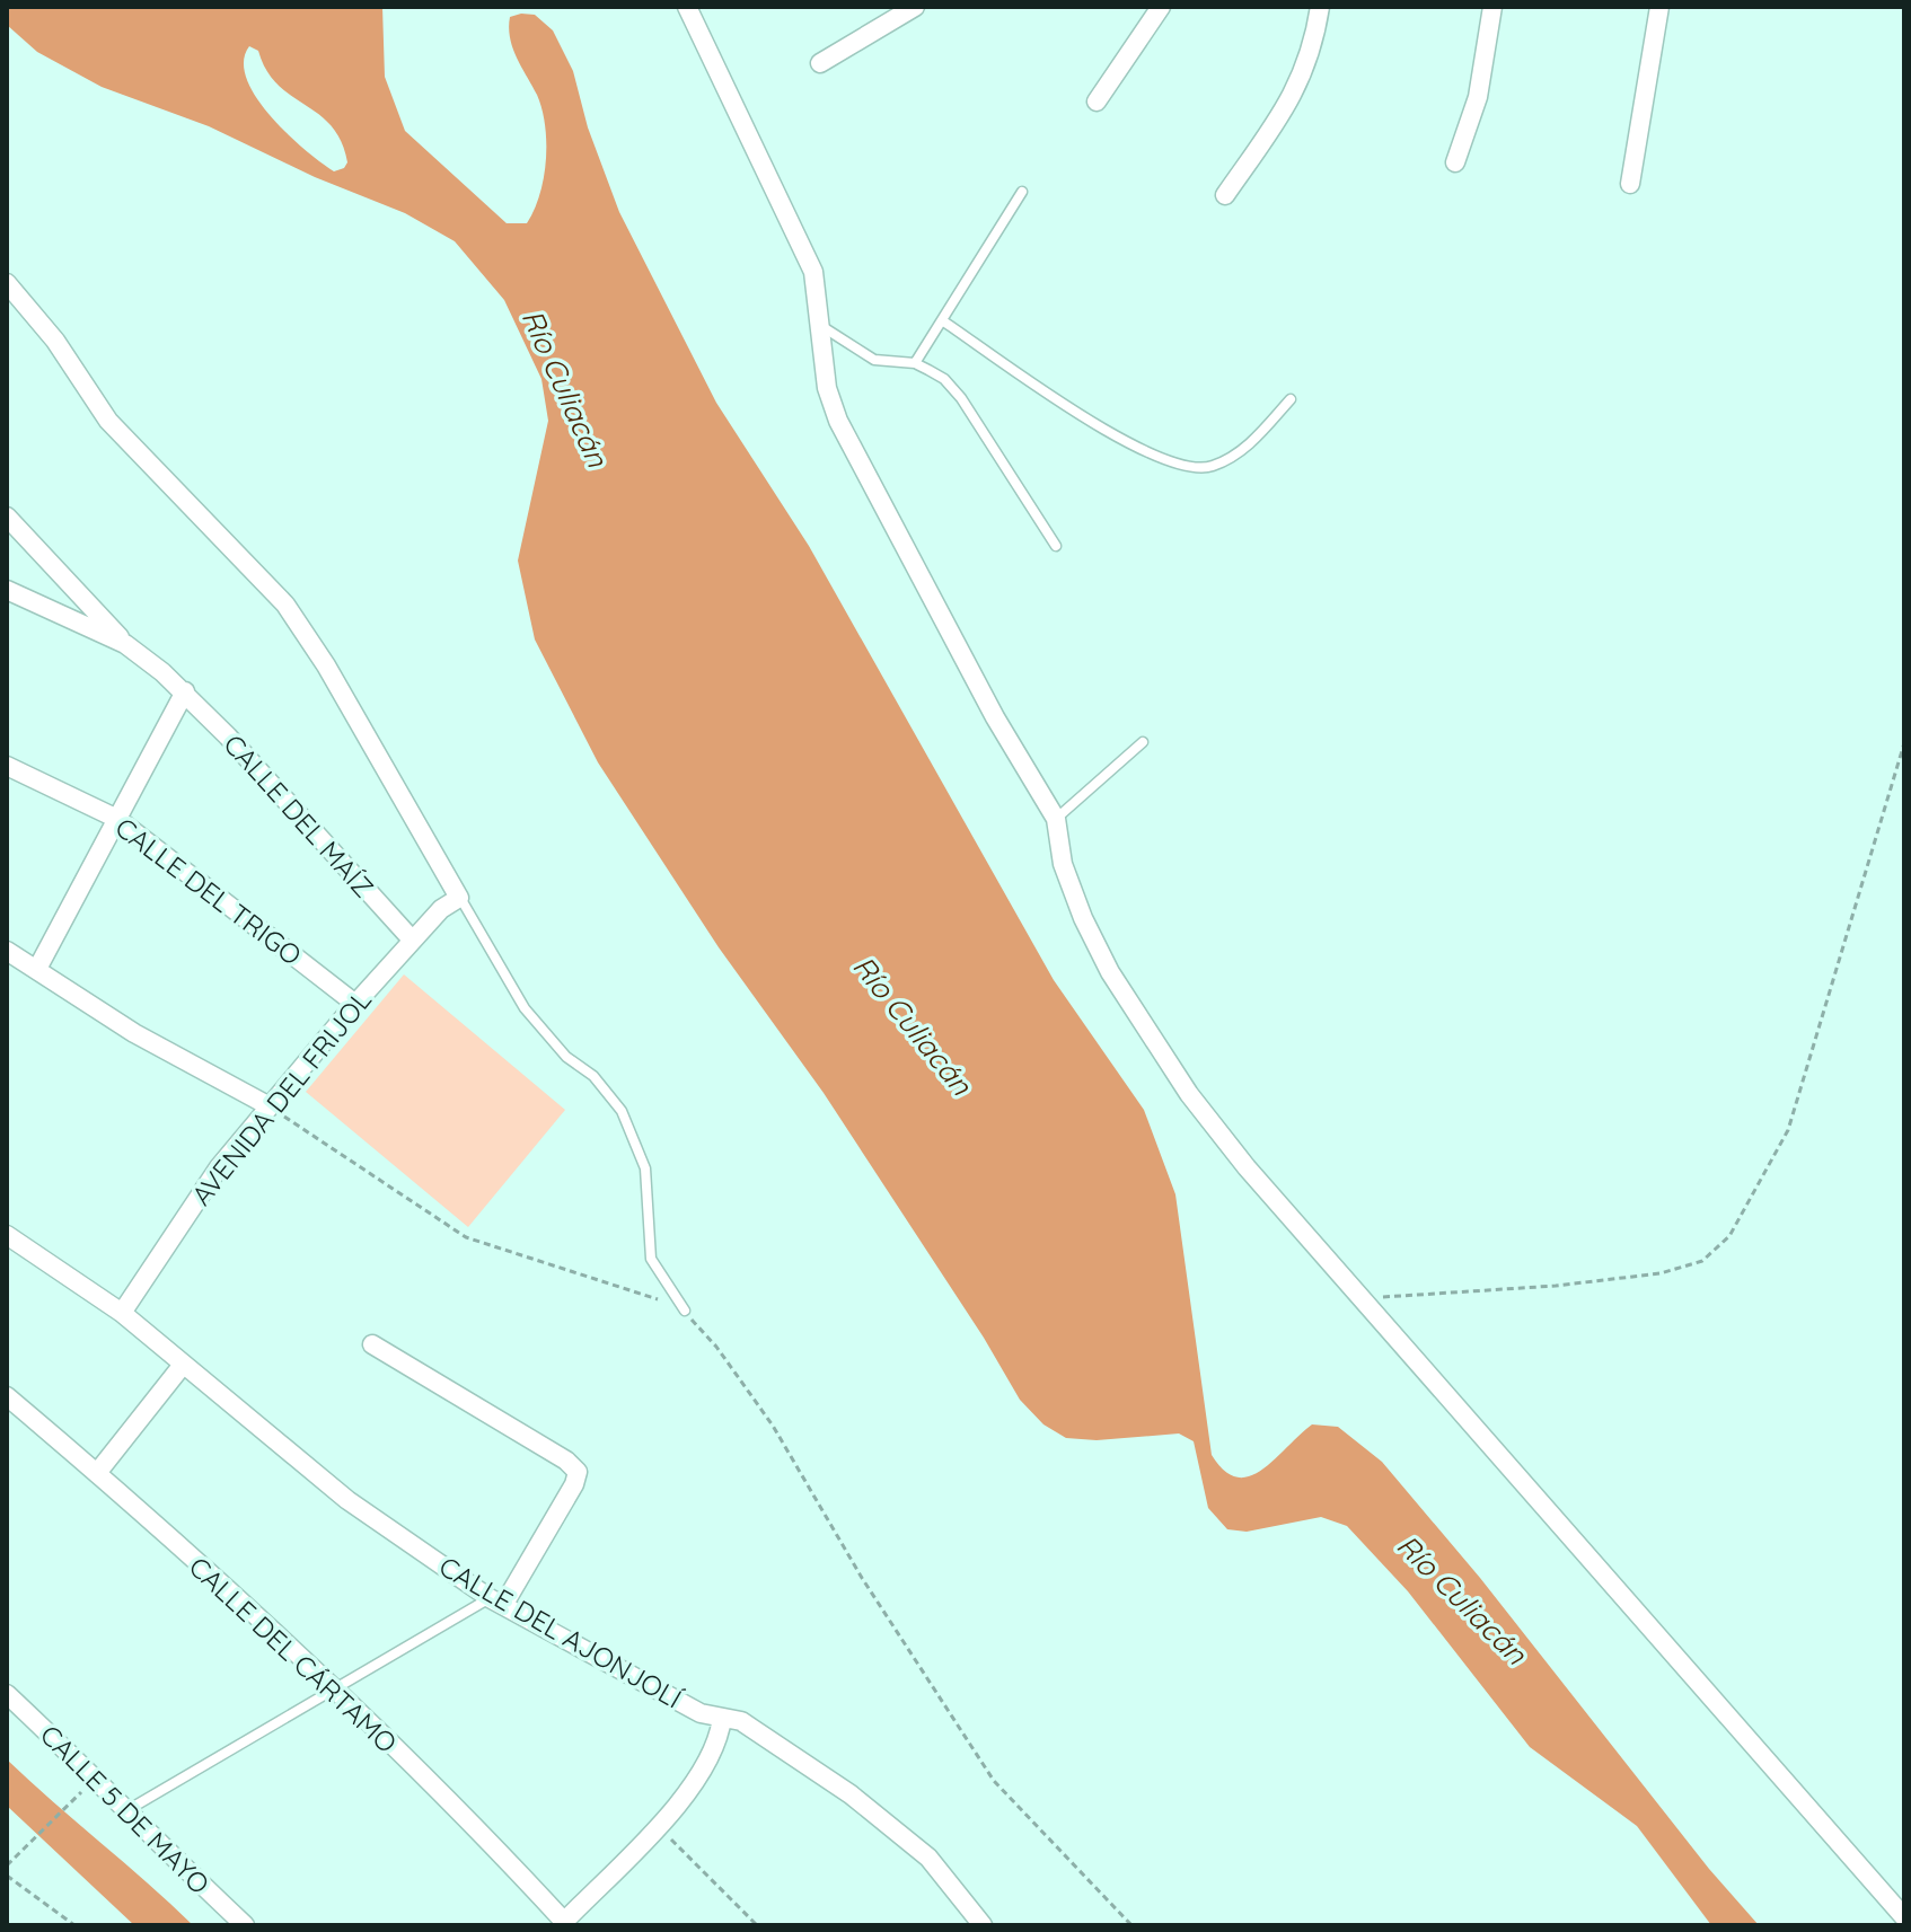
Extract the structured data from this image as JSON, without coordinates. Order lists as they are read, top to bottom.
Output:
{
  "streets": {
    "street": [
      "CALLE DEL MAÍZ",
      "CALLE DEL TRIGO",
      "AVENIDA DEL FRIJOL",
      "CALLE DEL AJONJOLÍ",
      "CALLE DEL CÁRTAMO",
      "CALLE 5 DE MAYO"
    ]
  },
  "crossings": [
    ["CALLE DEL MAÍZ", "AVENIDA DEL FRIJOL"],
    ["CALLE DEL TRIGO", "AVENIDA DEL FRIJOL"],
    ["AVENIDA DEL FRIJOL", "CALLE DEL AJONJOLÍ"]
  ],
  "water": ["Río Culiacán"]
}
